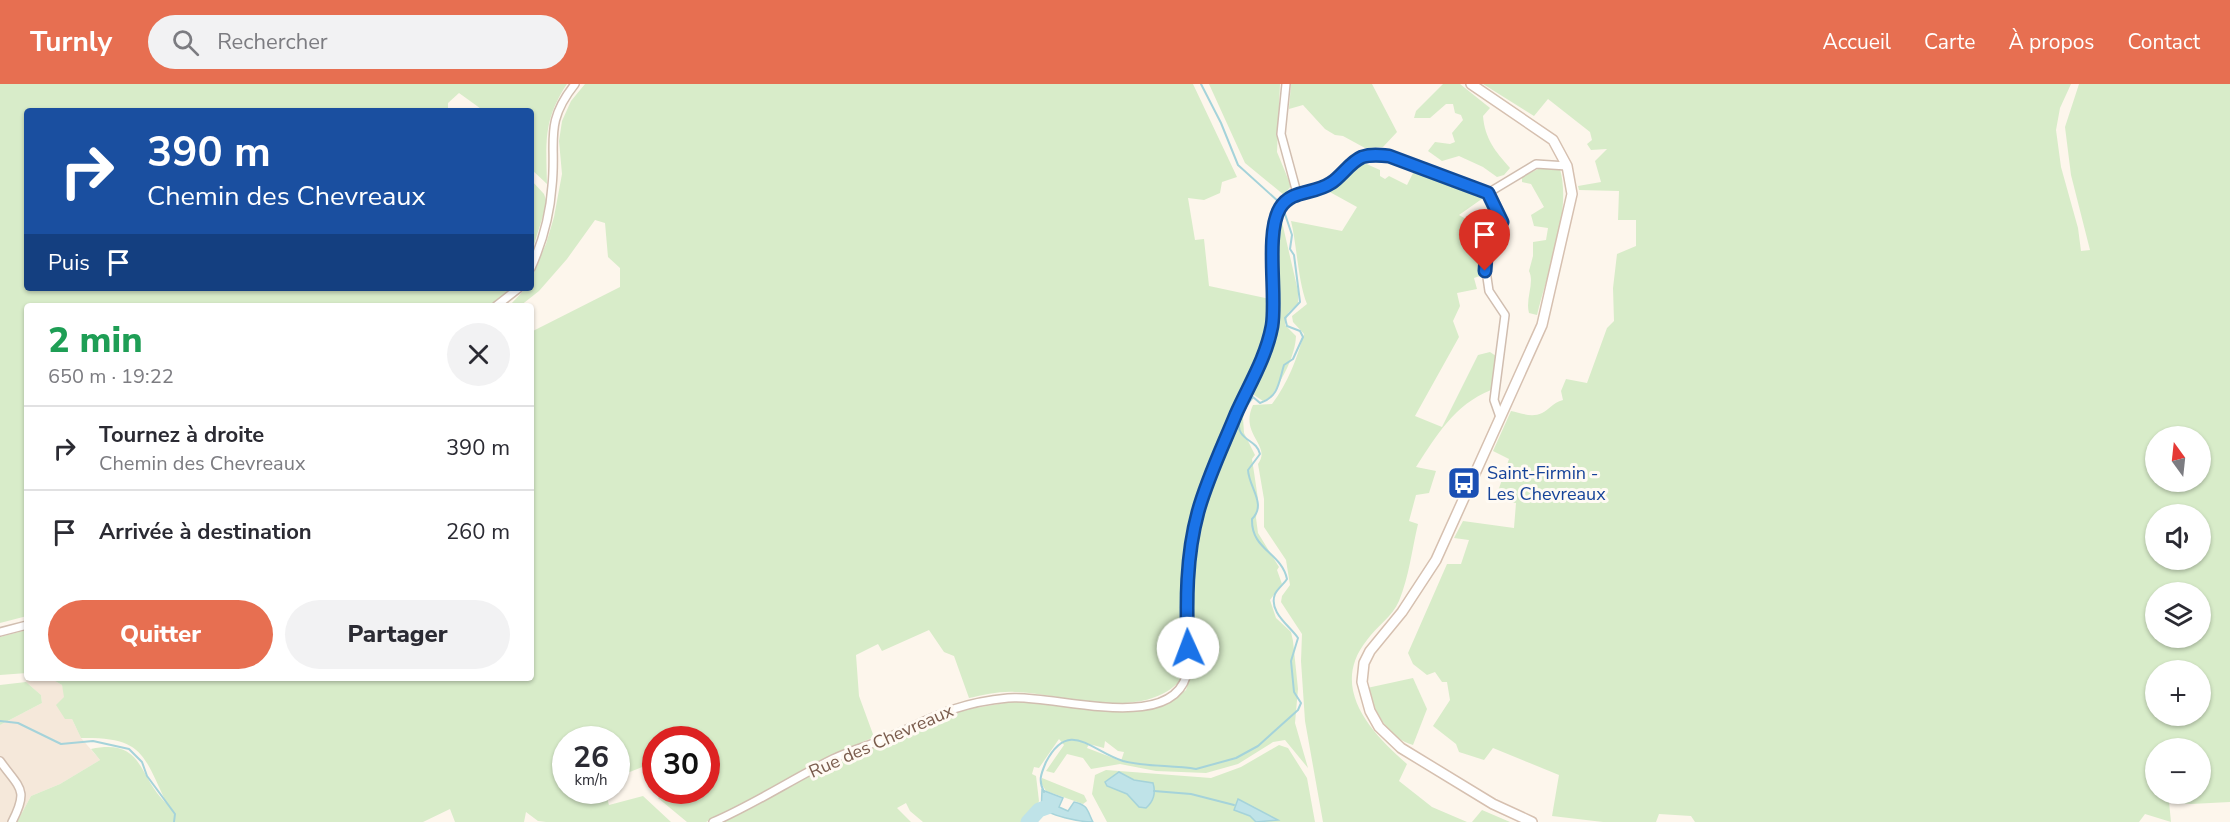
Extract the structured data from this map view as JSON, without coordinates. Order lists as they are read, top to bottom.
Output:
{
  "streets": {
    "street": ["Rue des Chevreaux"]
  },
  "places": {
    "bus stop": ["Saint-Firmin - Les Chevreaux"]
  },
  "north": "top",
  "page": {
    "header": "Turnly",
    "search": "Rechercher",
    "nav": [
      "Accueil",
      "Carte",
      "À propos",
      "Contact"
    ],
    "turn": ["390 m", "Chemin des Chevreaux"],
    "then": "Puis",
    "heading": ["2 min", "650 m · 19:22"],
    "list": [
      {
        "name": "Tournez à droite",
        "note": "Chemin des Chevreaux",
        "value": "390 m"
      },
      {
        "name": "Arrivée à destination",
        "value": "260 m"
      }
    ],
    "map_buttons": ["+", "−"],
    "buttons": ["Quitter", "Partager"],
    "speed": "26 km/h",
    "limit": "30"
  }
}
